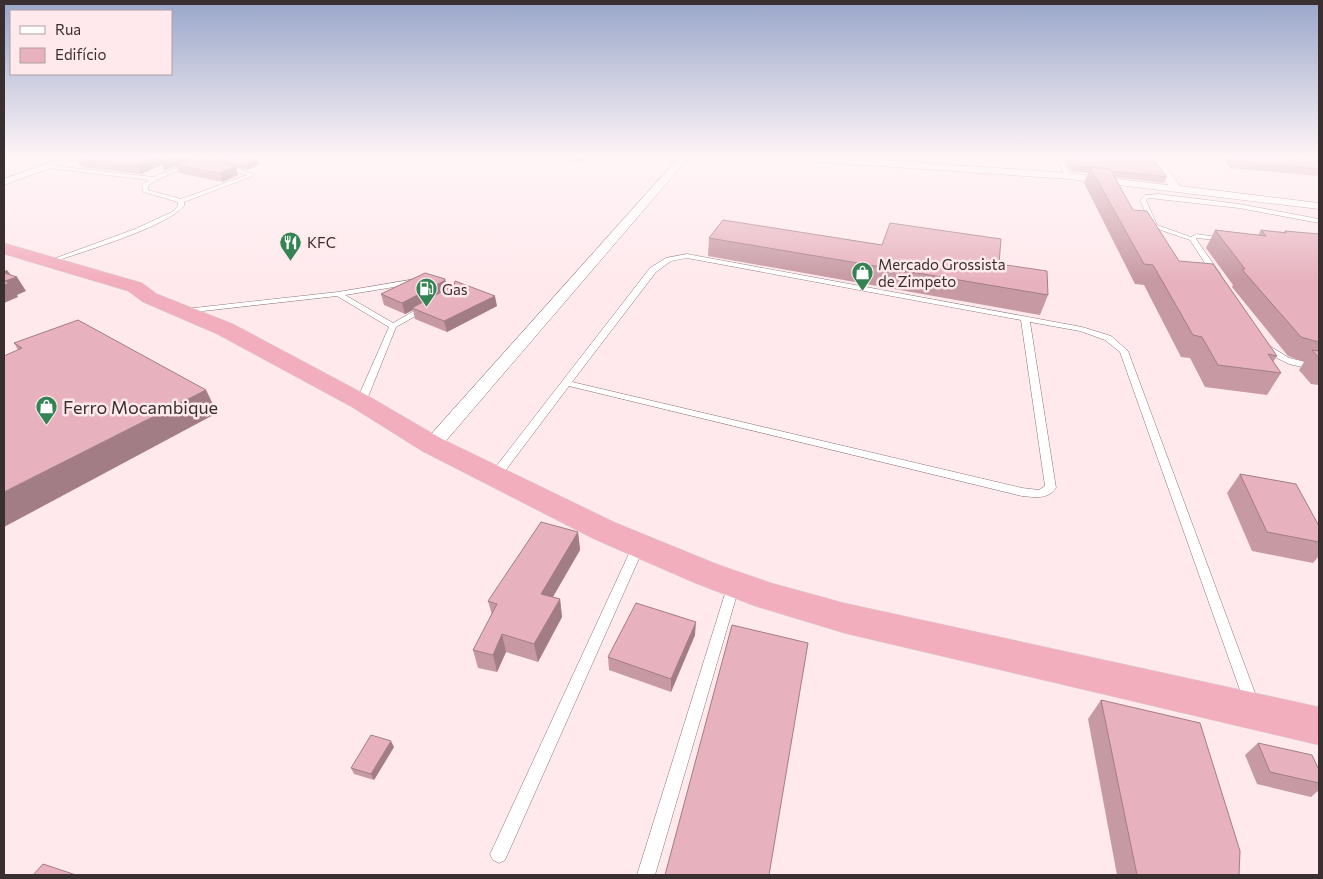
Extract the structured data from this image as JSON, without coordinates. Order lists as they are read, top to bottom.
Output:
{
  "places": {
    "restaurant": ["KFC"],
    "shop": ["Mercado Grossista de Zimpeto", "Ferro Mocambique"],
    "fuel station": ["Gas"]
  },
  "legend": ["Rua", "Edifício"]
}
